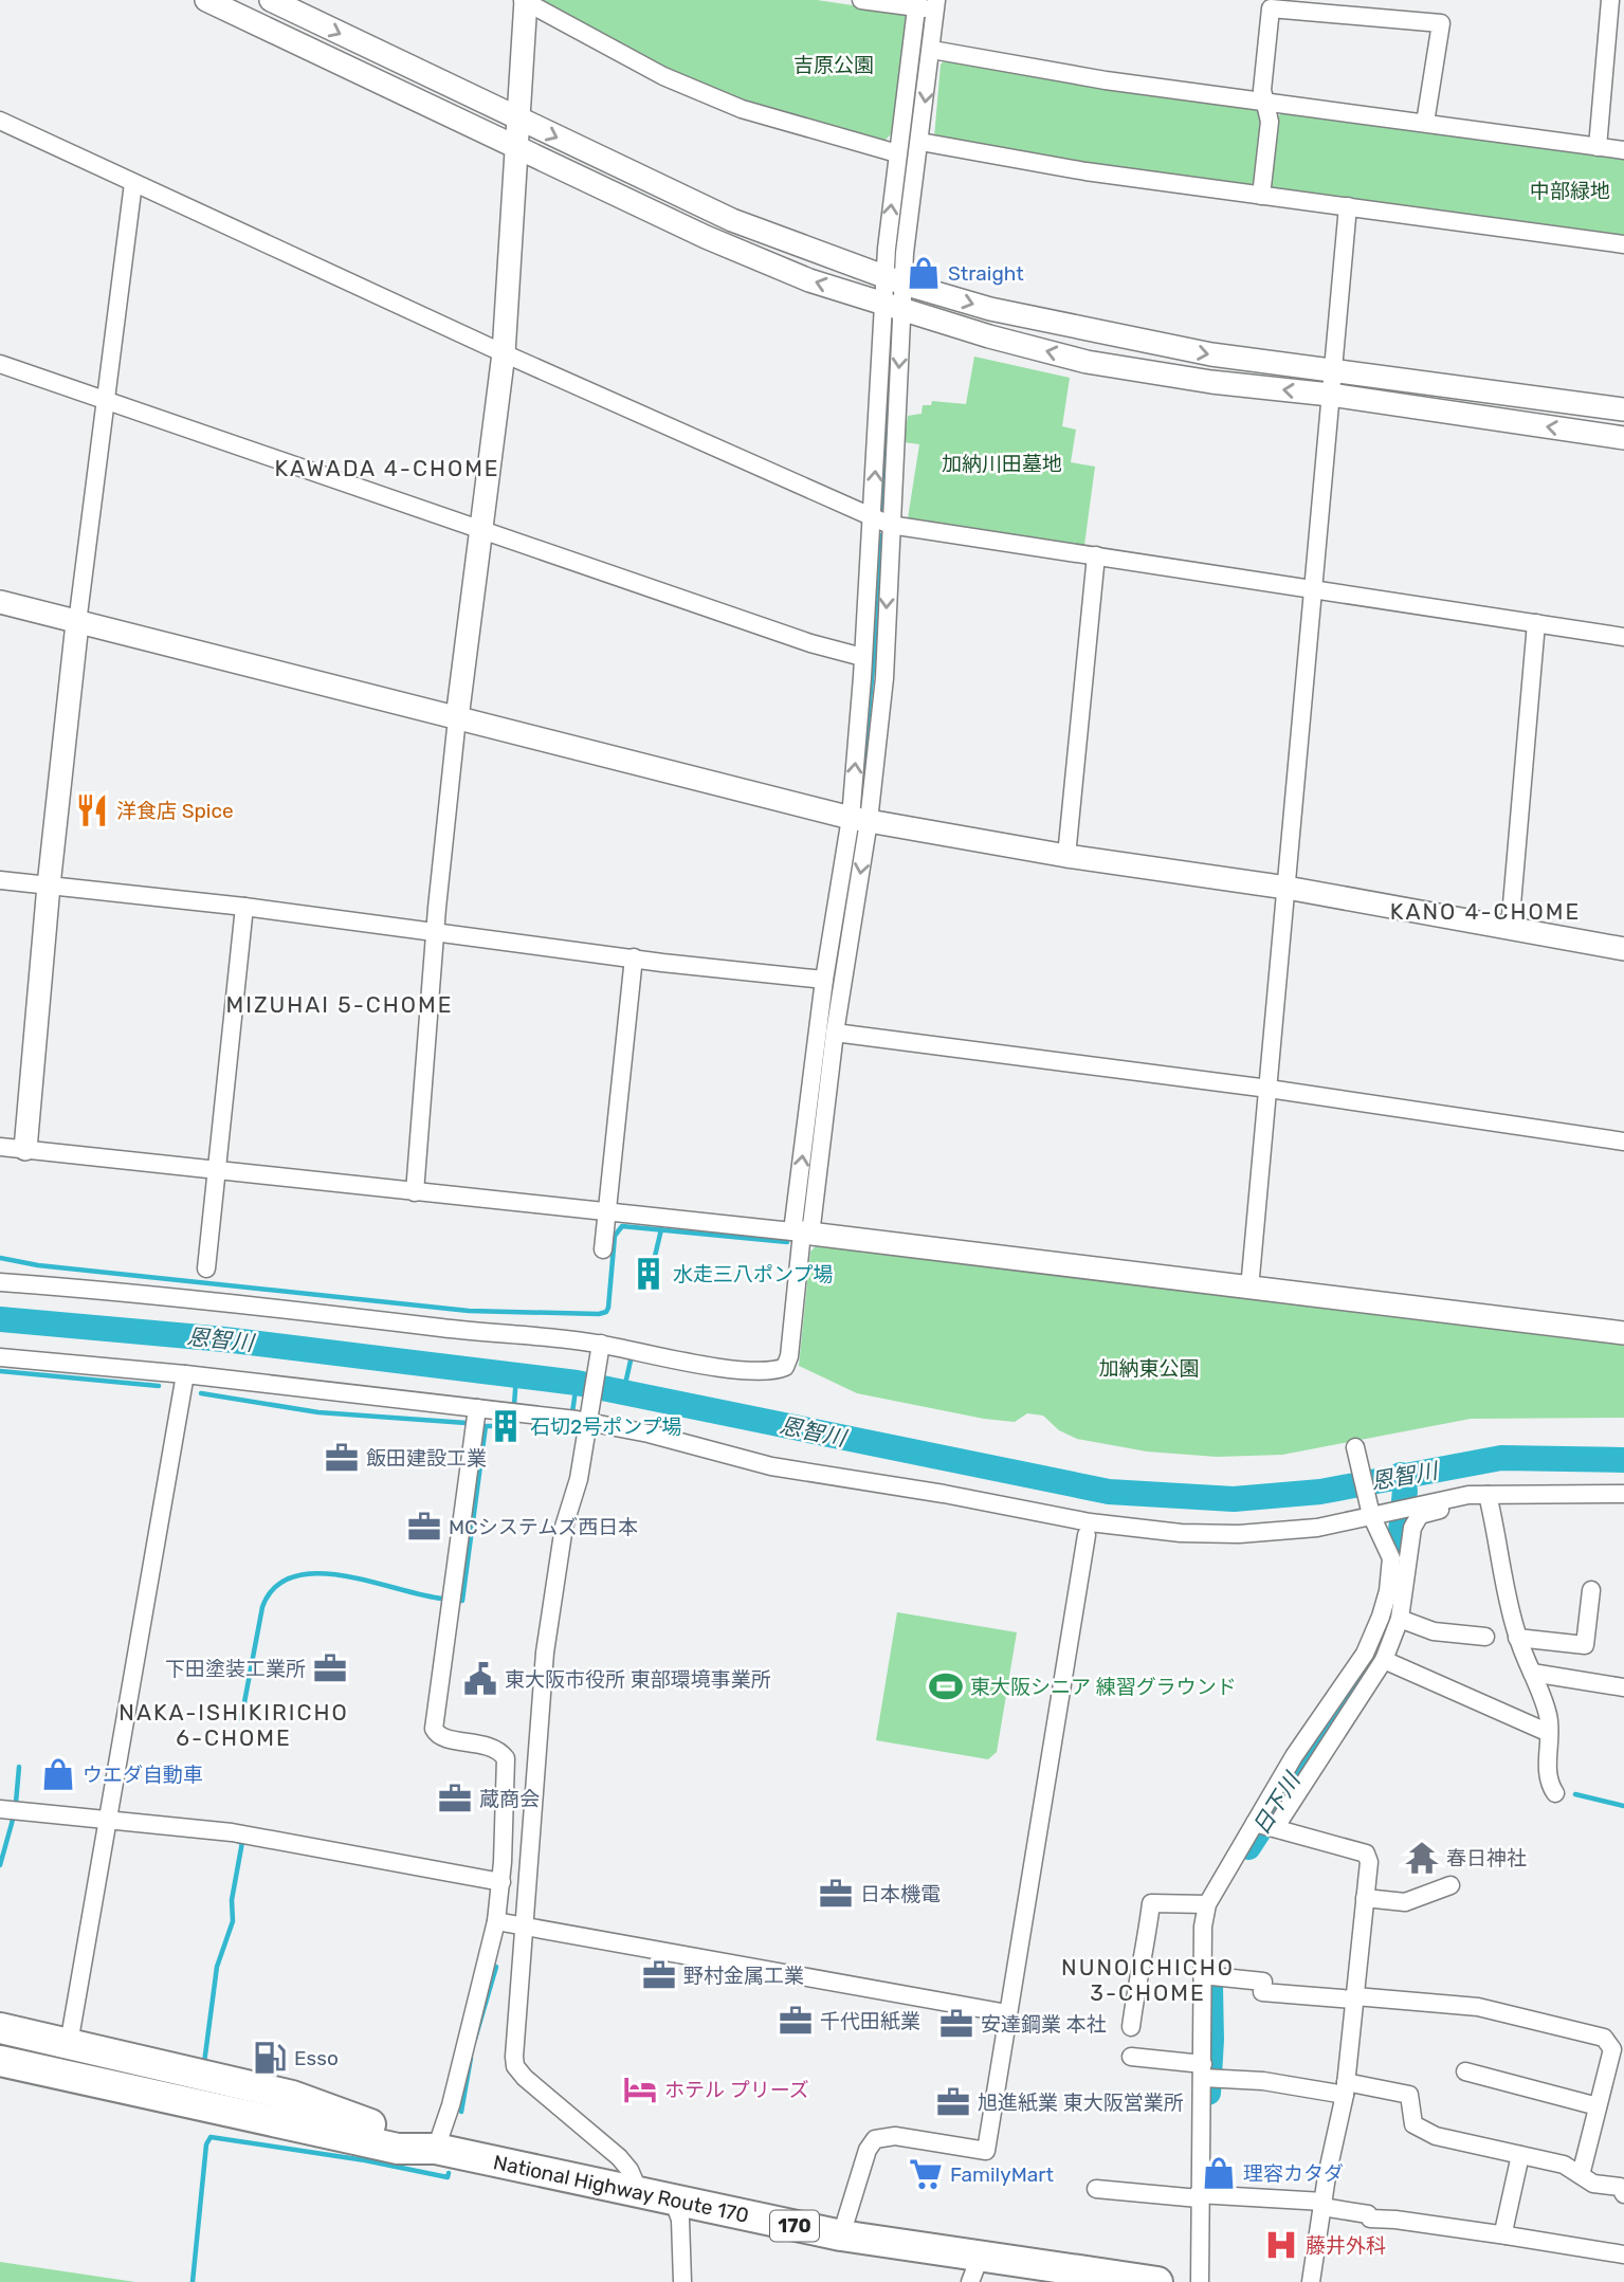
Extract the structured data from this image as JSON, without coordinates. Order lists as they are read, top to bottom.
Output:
{
  "streets": {
    "highway": ["National Highway Route 170", "170"]
  },
  "districts": [
    "KAWADA 4-CHOME",
    "KANO 4-CHOME",
    "MIZUHAI 5-CHOME",
    "NAKA-ISHIKIRICHO 6-CHOME",
    "NUNOICHICHO 3-CHOME"
  ],
  "water": ["恩智川", "日下川"],
  "parks": [
    "吉原公園",
    "中部緑地",
    "加納川田墓地",
    "加納東公園"
  ],
  "places": {
    "shop": ["Straight", "ウエダ自動車", "理容カタダ"],
    "restaurant": ["洋食店 Spice"],
    "building": ["水走三八ポンプ場", "石切2号ポンプ場"],
    "office": [
      "飯田建設工業",
      "MCシステムズ西日本",
      "下田塗装工業所",
      "蔵商会",
      "日本機電",
      "野村金属工業",
      "千代田紙業",
      "安達鋼業 本社",
      "旭進紙業 東大阪営業所"
    ],
    "public building": ["東大阪市役所 東部環境事業所"],
    "sports": ["東大阪シニア 練習グラウンド"],
    "temple": ["春日神社"],
    "fuel station": ["Esso"],
    "hotel": ["ホテル プリーズ"],
    "supermarket": ["FamilyMart"],
    "hospital": ["藤井外科"]
  }
}
